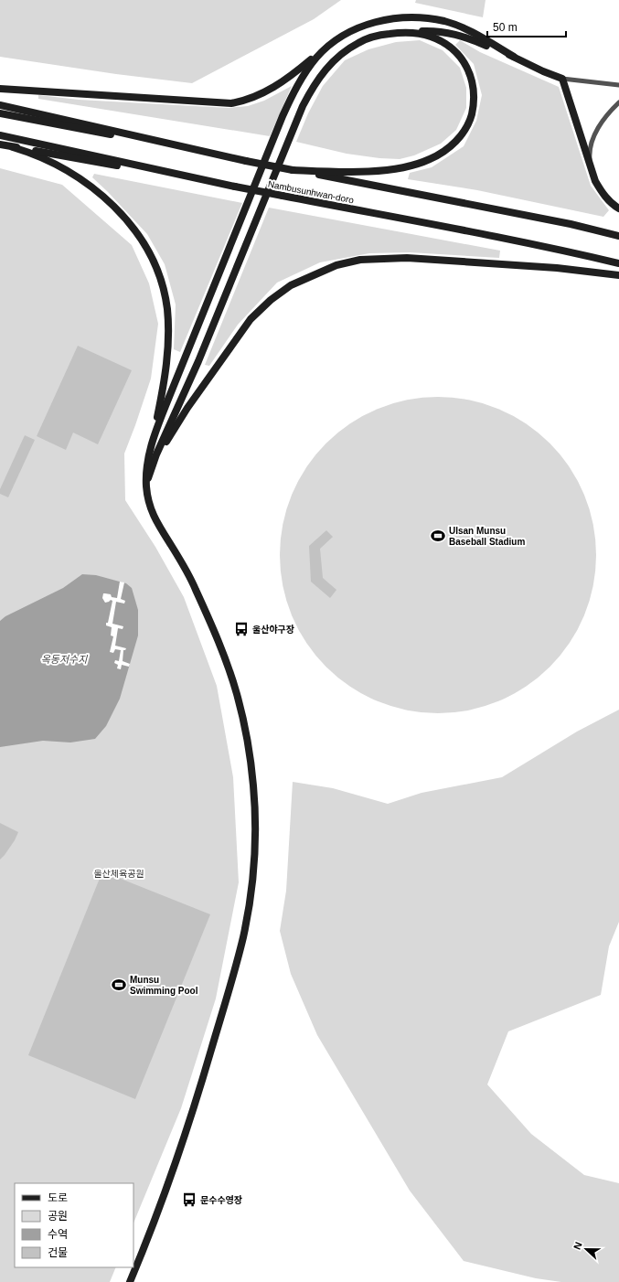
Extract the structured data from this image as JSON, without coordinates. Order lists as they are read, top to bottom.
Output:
{
  "streets": {
    "main road": ["Nambusunhwan-doro"]
  },
  "water": ["옥동저수지"],
  "parks": ["울산체육공원"],
  "places": {
    "sports": ["Ulsan Munsu Baseball Stadium", "Munsu Swimming Pool"],
    "bus stop": ["울산야구장", "문수수영장"]
  },
  "legend": [
    "도로",
    "공원",
    "수역",
    "건물"
  ],
  "scale_bar": "50 m",
  "north": "left"
}
